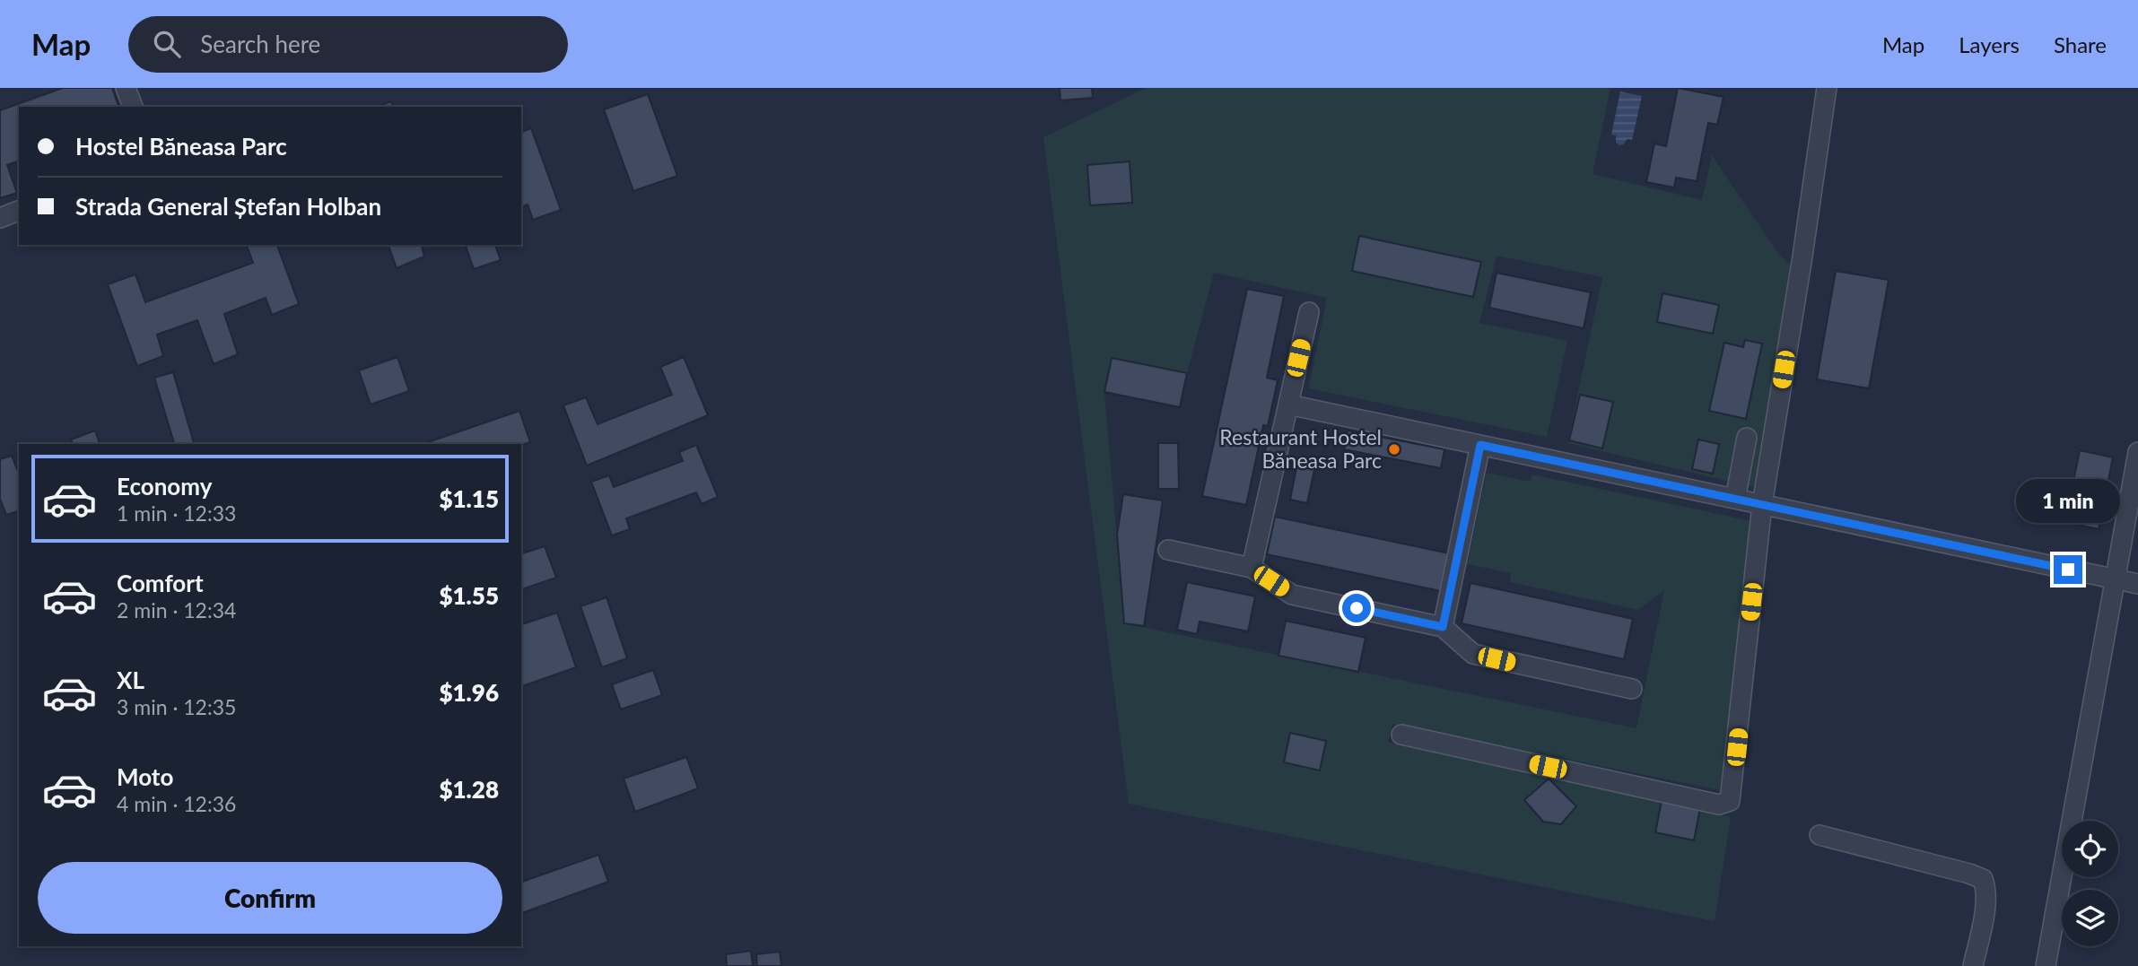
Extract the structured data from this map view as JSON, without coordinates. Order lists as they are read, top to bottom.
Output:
{
  "places": ["Restaurant Hostel Băneasa Parc"],
  "page": {
    "header": "Map",
    "search": "Search here",
    "nav": ["Map", "Layers", "Share"],
    "banner": ["Hostel Băneasa Parc", "Strada General Ștefan Holban"],
    "list": [
      {
        "name": "Economy",
        "note": "1 min · 12:33",
        "value": "$1.15"
      },
      {
        "name": "Comfort",
        "note": "2 min · 12:34",
        "value": "$1.55"
      },
      {
        "name": "XL",
        "note": "3 min · 12:35",
        "value": "$1.96"
      },
      {
        "name": "Moto",
        "note": "4 min · 12:36",
        "value": "$1.28"
      }
    ],
    "bubble": "1 min",
    "buttons": "Confirm"
  }
}
